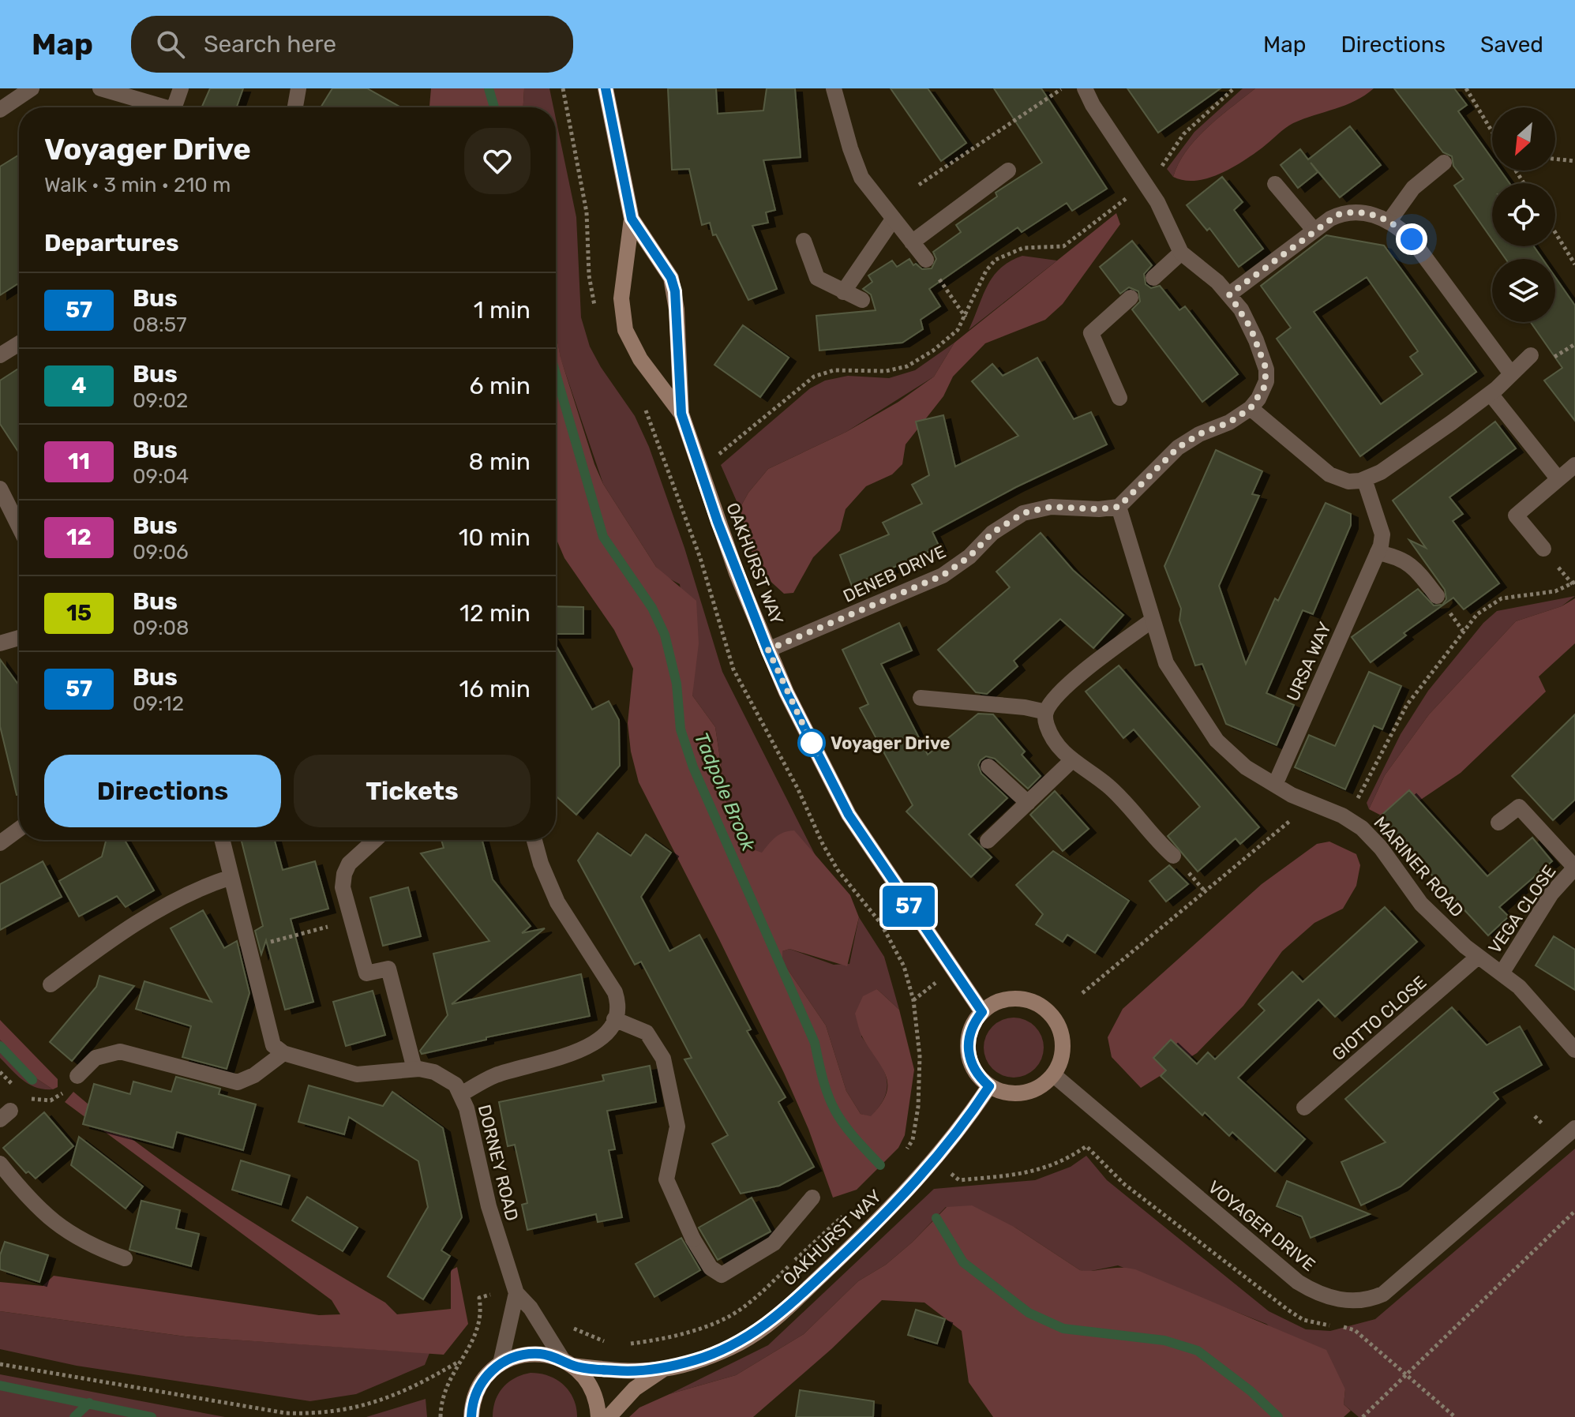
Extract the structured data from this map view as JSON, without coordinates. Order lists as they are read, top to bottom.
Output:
{
  "streets": {
    "street": [
      "OAKHURST WAY",
      "DENEB DRIVE",
      "URSA WAY",
      "MARINER ROAD",
      "VEGA CLOSE",
      "GIOTTO CLOSE",
      "DORNEY ROAD",
      "VOYAGER DRIVE"
    ]
  },
  "crossings": [
    ["OAKHURST WAY", "DENEB DRIVE"],
    ["OAKHURST WAY", "DORNEY ROAD"],
    ["OAKHURST WAY", "VOYAGER DRIVE"],
    ["DENEB DRIVE", "MARINER ROAD"],
    ["URSA WAY", "MARINER ROAD"],
    ["MARINER ROAD", "VEGA CLOSE"],
    ["MARINER ROAD", "GIOTTO CLOSE"]
  ],
  "water": ["Tadpole Brook"],
  "places": ["Voyager Drive"],
  "lines": ["bus line 57"],
  "north": "bottom left",
  "page": {
    "header": "Map",
    "search": "Search here",
    "nav": ["Map", "Directions", "Saved"],
    "on_map": "57",
    "heading": [
      ["Voyager Drive", "Walk · 3 min · 210 m"],
      "Departures"
    ],
    "list": [
      {
        "mark": "57",
        "name": "Bus",
        "note": "08:57",
        "value": "1 min"
      },
      {
        "mark": "4",
        "name": "Bus",
        "note": "09:02",
        "value": "6 min"
      },
      {
        "mark": "11",
        "name": "Bus",
        "note": "09:04",
        "value": "8 min"
      },
      {
        "mark": "12",
        "name": "Bus",
        "note": "09:06",
        "value": "10 min"
      },
      {
        "mark": "15",
        "name": "Bus",
        "note": "09:08",
        "value": "12 min"
      },
      {
        "mark": "57",
        "name": "Bus",
        "note": "09:12",
        "value": "16 min"
      }
    ],
    "buttons": ["Directions", "Tickets"]
  }
}
